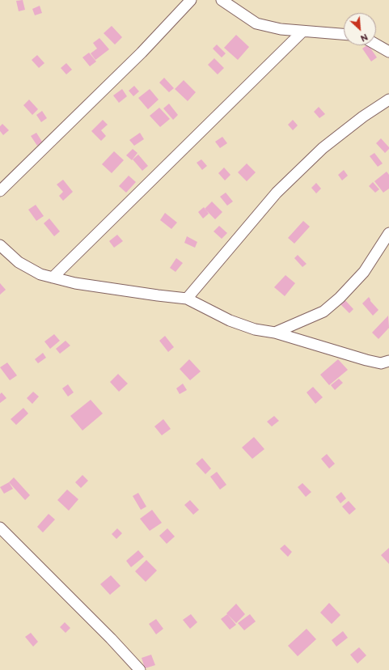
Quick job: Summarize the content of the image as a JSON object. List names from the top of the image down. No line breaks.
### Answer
{"north":"bottom right"}
